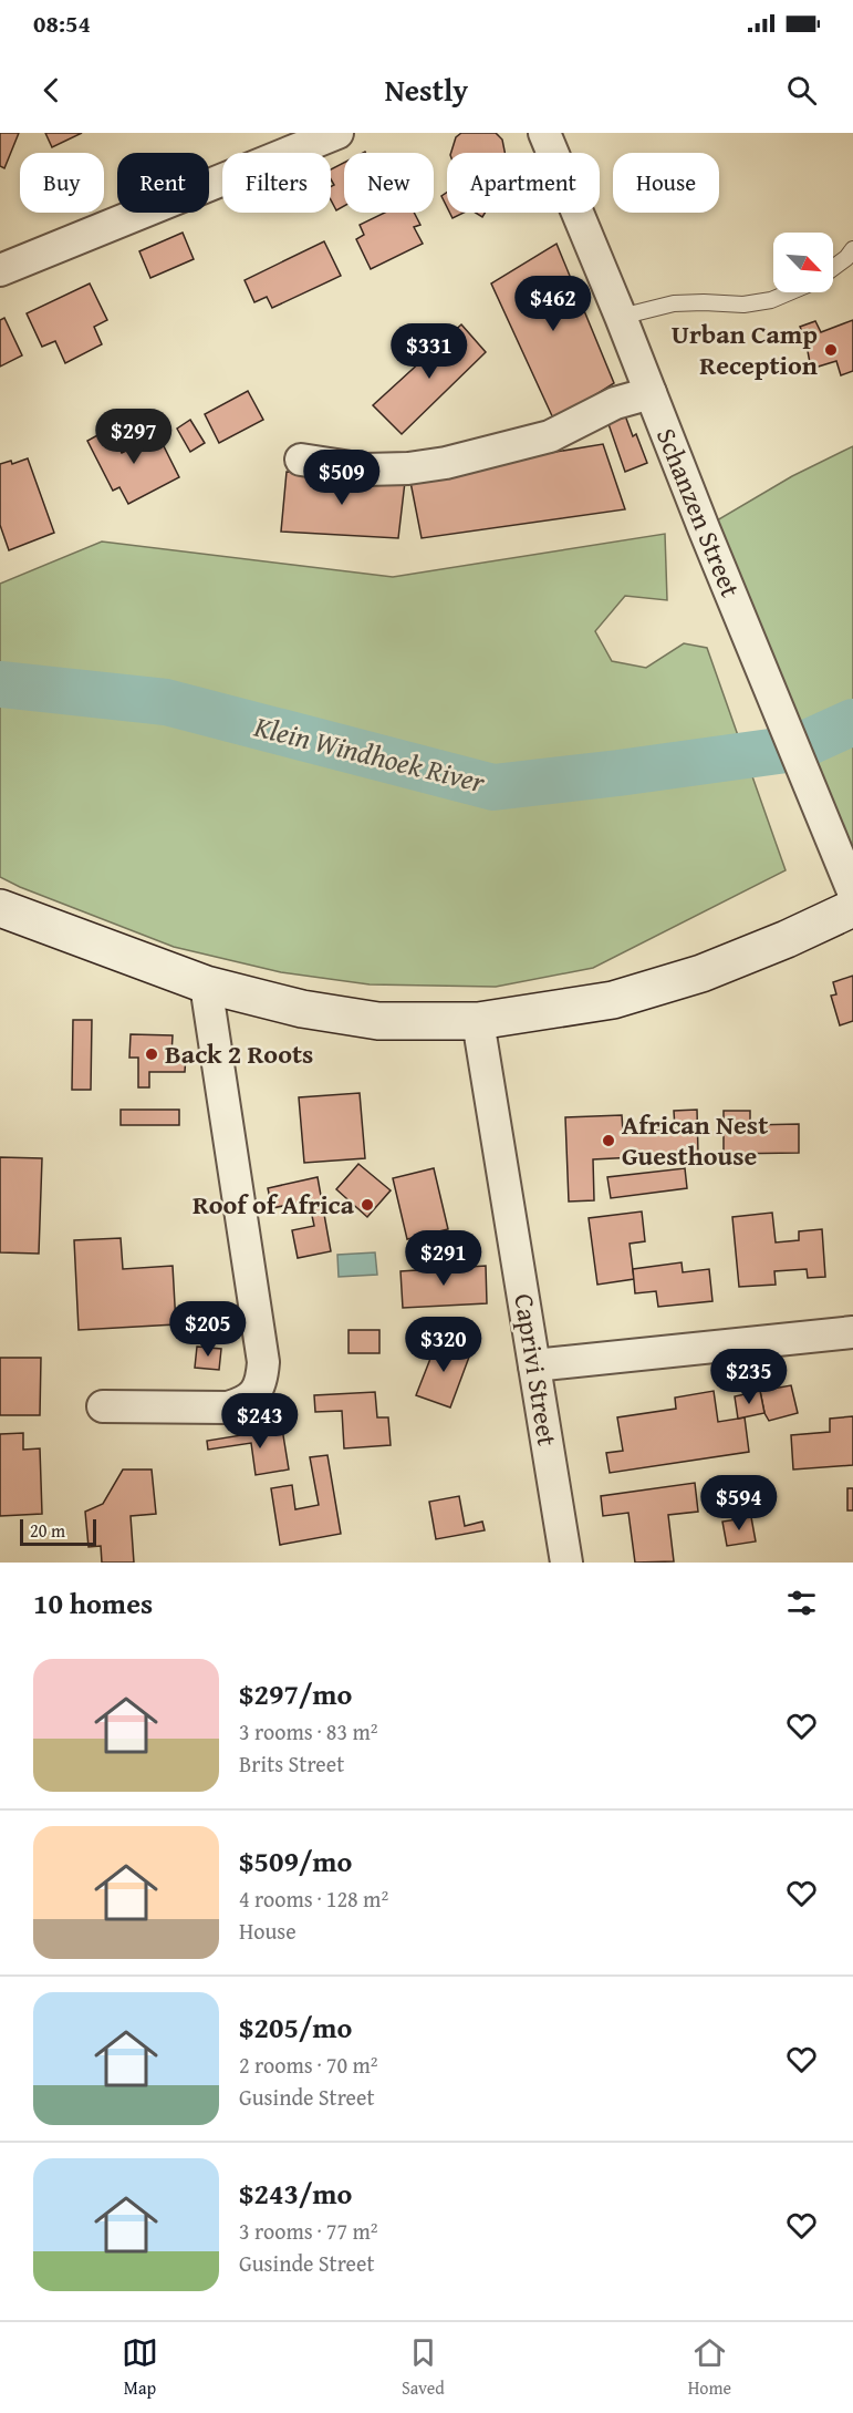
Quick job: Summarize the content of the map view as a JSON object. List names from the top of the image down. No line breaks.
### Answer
{"streets":{"street":["Schanzen Street","Caprivi Street"]},"water":["Klein Windhoek River"],"places":["Urban Camp Reception","Back 2 Roots","African Nest Guesthouse","Roof of Africa"],"scale_bar":"20 m","north":"bottom right","page":{"status":"08:54","header":"Nestly","chip":["Buy","Rent","Filters","New","Apartment","House"],"price":["$462","$331","$297","$509","$291","$205","$320","$235","$243","$594"],"scale":"20 m","heading":"10 homes","list":[{"name":"$297/mo","note":"3 rooms · 83 m² · Brits Street"},{"name":"$509/mo","note":"4 rooms · 128 m² · House"},{"name":"$205/mo","note":"2 rooms · 70 m² · Gusinde Street"},{"name":"$243/mo","note":"3 rooms · 77 m² · Gusinde Street"}],"tabs":["Map","Saved","Home"]}}
